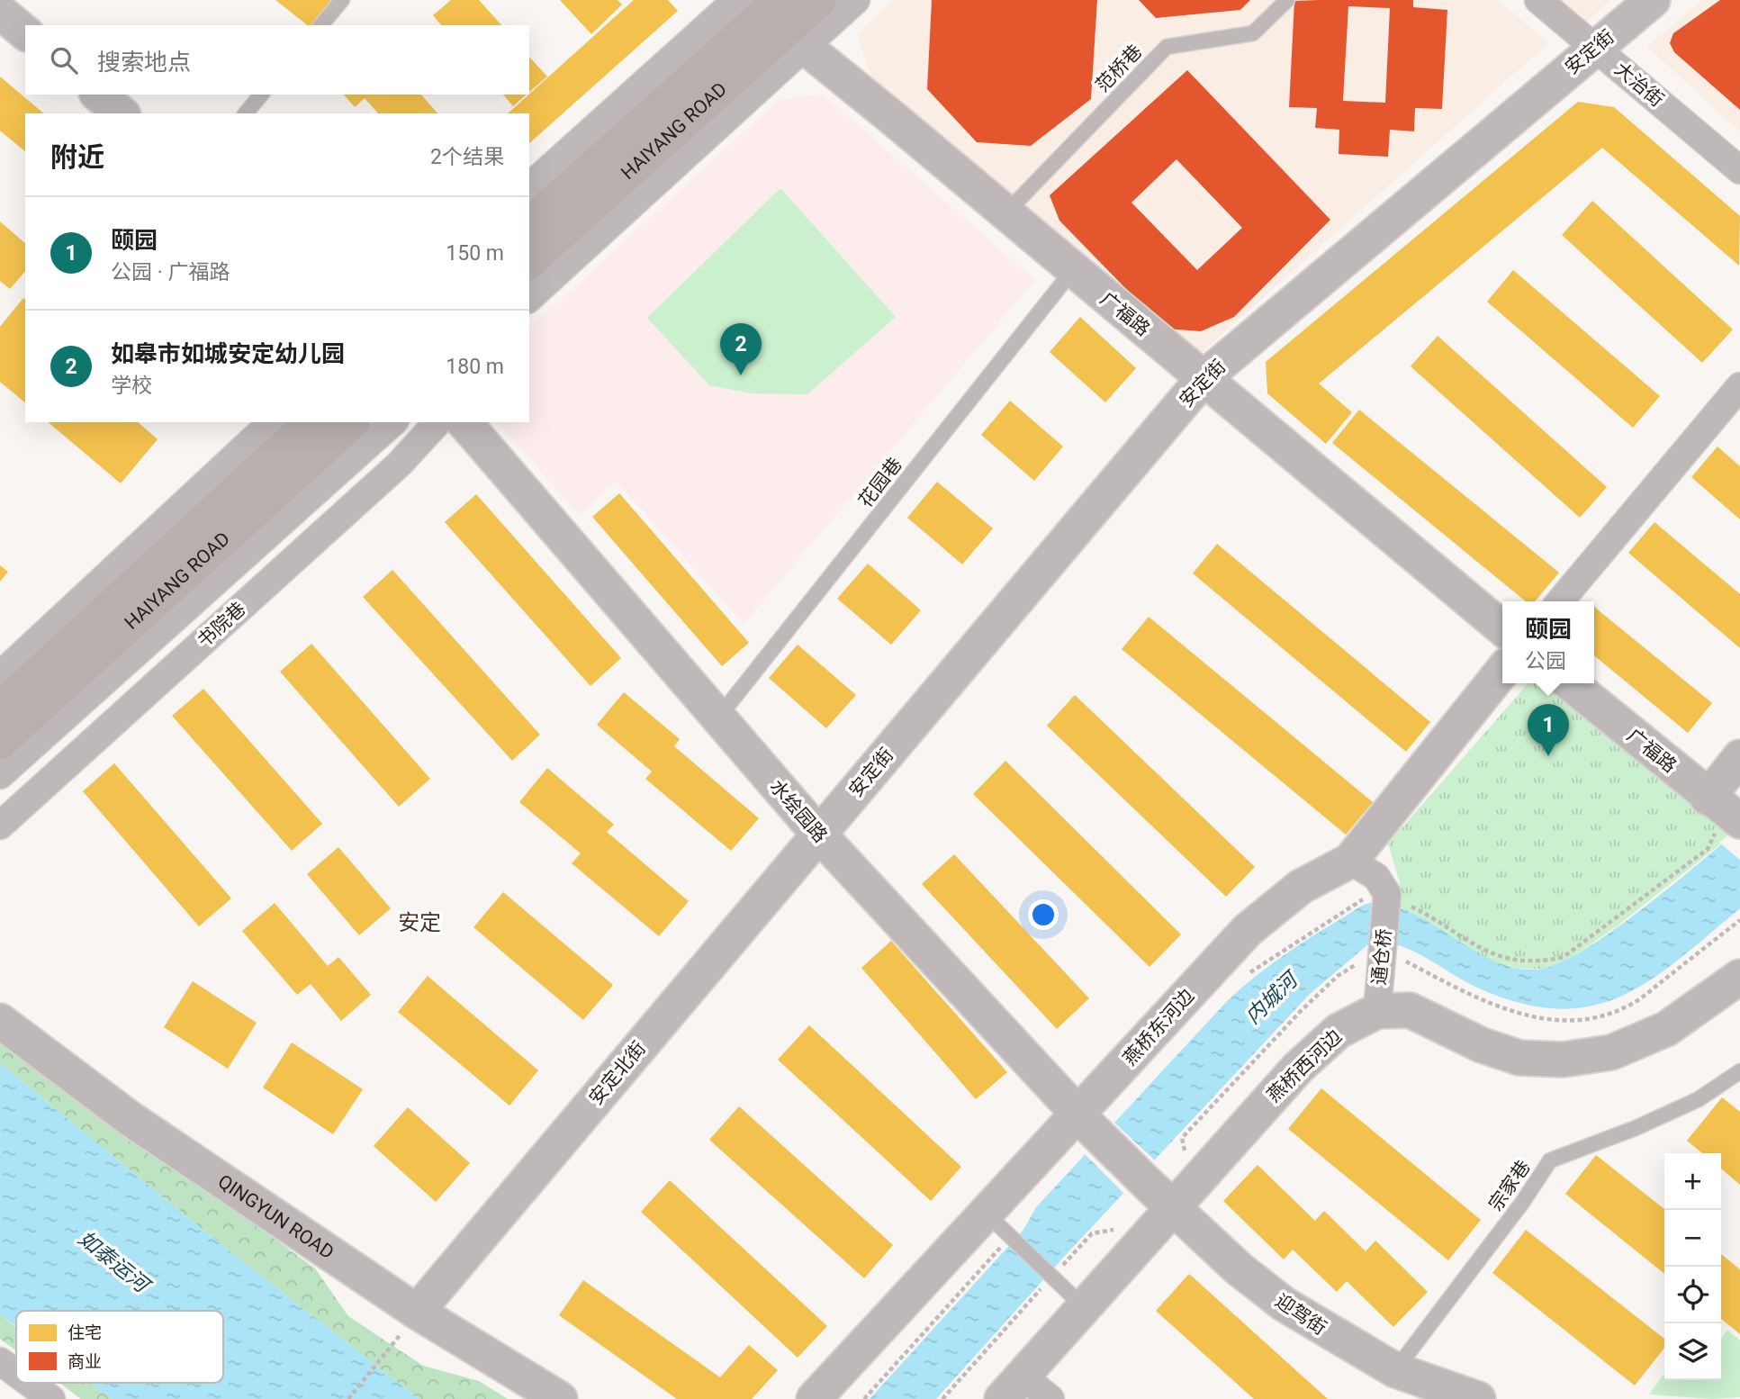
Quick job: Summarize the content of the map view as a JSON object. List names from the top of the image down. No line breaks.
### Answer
{"streets":{"main road":["HAIYANG ROAD"],"street":["安定街","大治街","广福路","书院巷","水绘园路","通仓桥","燕桥东河边","燕桥西河边","安定北街","QINGYUN ROAD","迎驾街"],"lane":["范桥巷","花园巷","宗家巷"]},"crossings":[["安定街","大治街"],["安定街","广福路"],["安定街","水绘园路"],["安定街","安定北街"],["范桥巷","广福路"],["HAIYANG ROAD","广福路"],["广福路","花园巷"],["花园巷","水绘园路"],["水绘园路","燕桥东河边"],["水绘园路","燕桥西河边"],["水绘园路","安定北街"],["水绘园路","迎驾街"],["通仓桥","燕桥西河边"],["燕桥西河边","迎驾街"],["安定北街","QINGYUN ROAD"],["宗家巷","迎驾街"]],"districts":["安定"],"water":["内城河","如泰运河"],"legend":["住宅","商业"],"page":{"search":"搜索地点","heading":["附近","2个结果"],"list":[{"mark":"1","name":"颐园","note":"公园 · 广福路","value":"150 m"},{"mark":"2","name":"如皋市如城安定幼儿园","note":"学校","value":"180 m"}],"pins":["2","1"],"popup":["颐园","公园"],"map_buttons":["+","−"]}}
